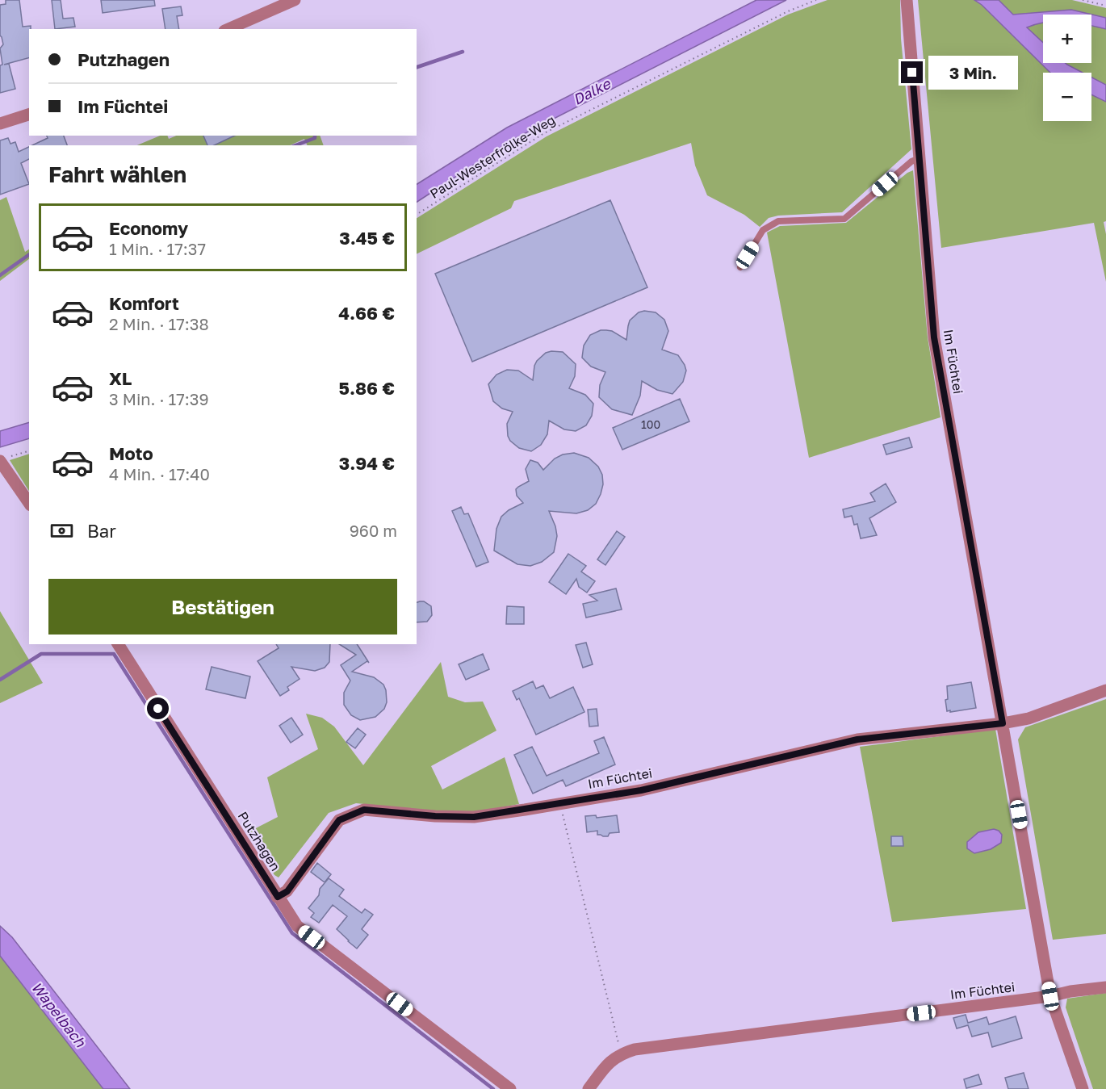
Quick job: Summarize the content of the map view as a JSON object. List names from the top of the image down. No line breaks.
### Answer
{"streets":{"street":["Im Füchtei","Putzhagen"],"path":["Paul-Westerfrölke-Weg"]},"crossings":[["Im Füchtei","Putzhagen"]],"water":["Dalke","Wapelbach"],"house_numbers":["100"],"page":{"map_buttons":["+","−"],"banner":["Putzhagen","Im Füchtei"],"bubble":"3 Min.","heading":"Fahrt wählen","list":[{"name":"Economy","note":"1 Min. · 17:37","value":"3.45 €"},{"name":"Komfort","note":"2 Min. · 17:38","value":"4.66 €"},{"name":"XL","note":"3 Min. · 17:39","value":"5.86 €"},{"name":"Moto","note":"4 Min. · 17:40","value":"3.94 €"}],"pay":["Bar","960 m"],"buttons":"Bestätigen"}}
